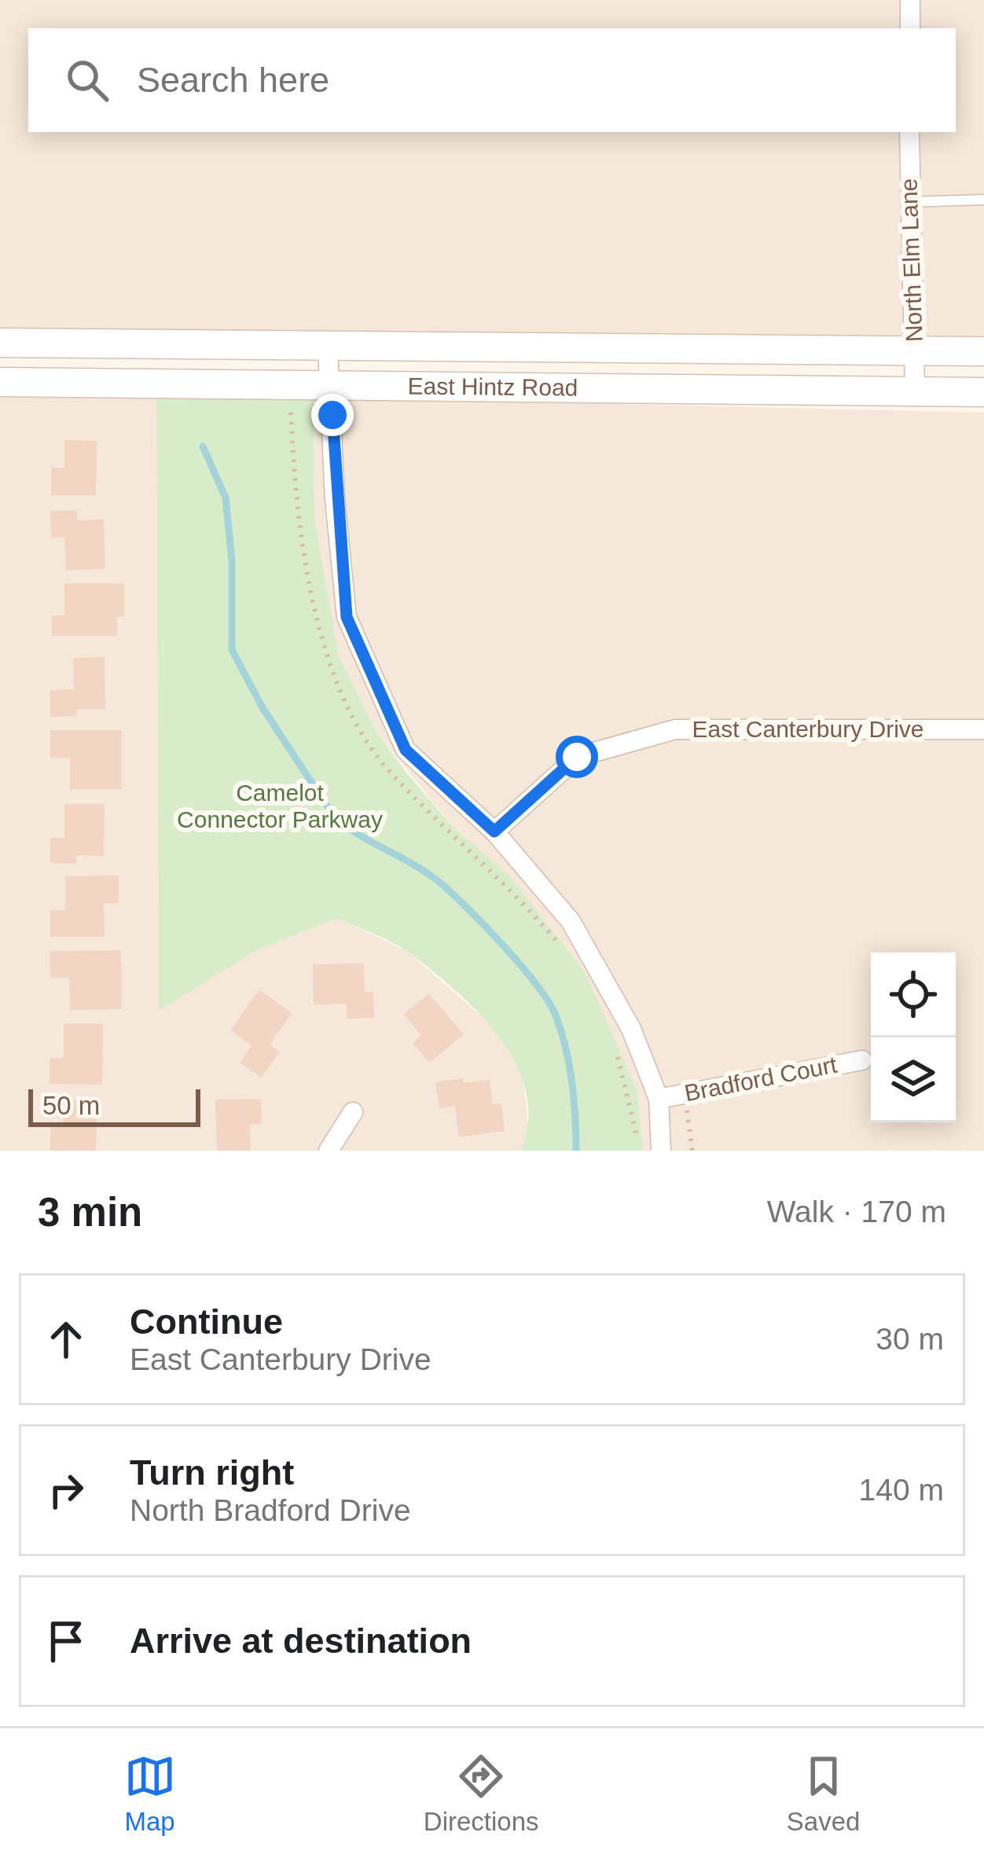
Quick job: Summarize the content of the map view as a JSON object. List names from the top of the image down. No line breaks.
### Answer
{"streets":{"main road":["East Hintz Road"],"street":["North Elm Lane","East Canterbury Drive","Bradford Court"]},"crossings":[["North Elm Lane","East Hintz Road"]],"parks":["Camelot Connector Parkway"],"scale_bar":"50 m","page":{"search":"Search here","scale":"50 m","heading":["3 min","Walk · 170 m"],"list":[["Continue","East Canterbury Drive","30 m"],["Turn right","North Bradford Drive","140 m"],"Arrive at destination"],"nav":["Map","Directions","Saved"]}}
